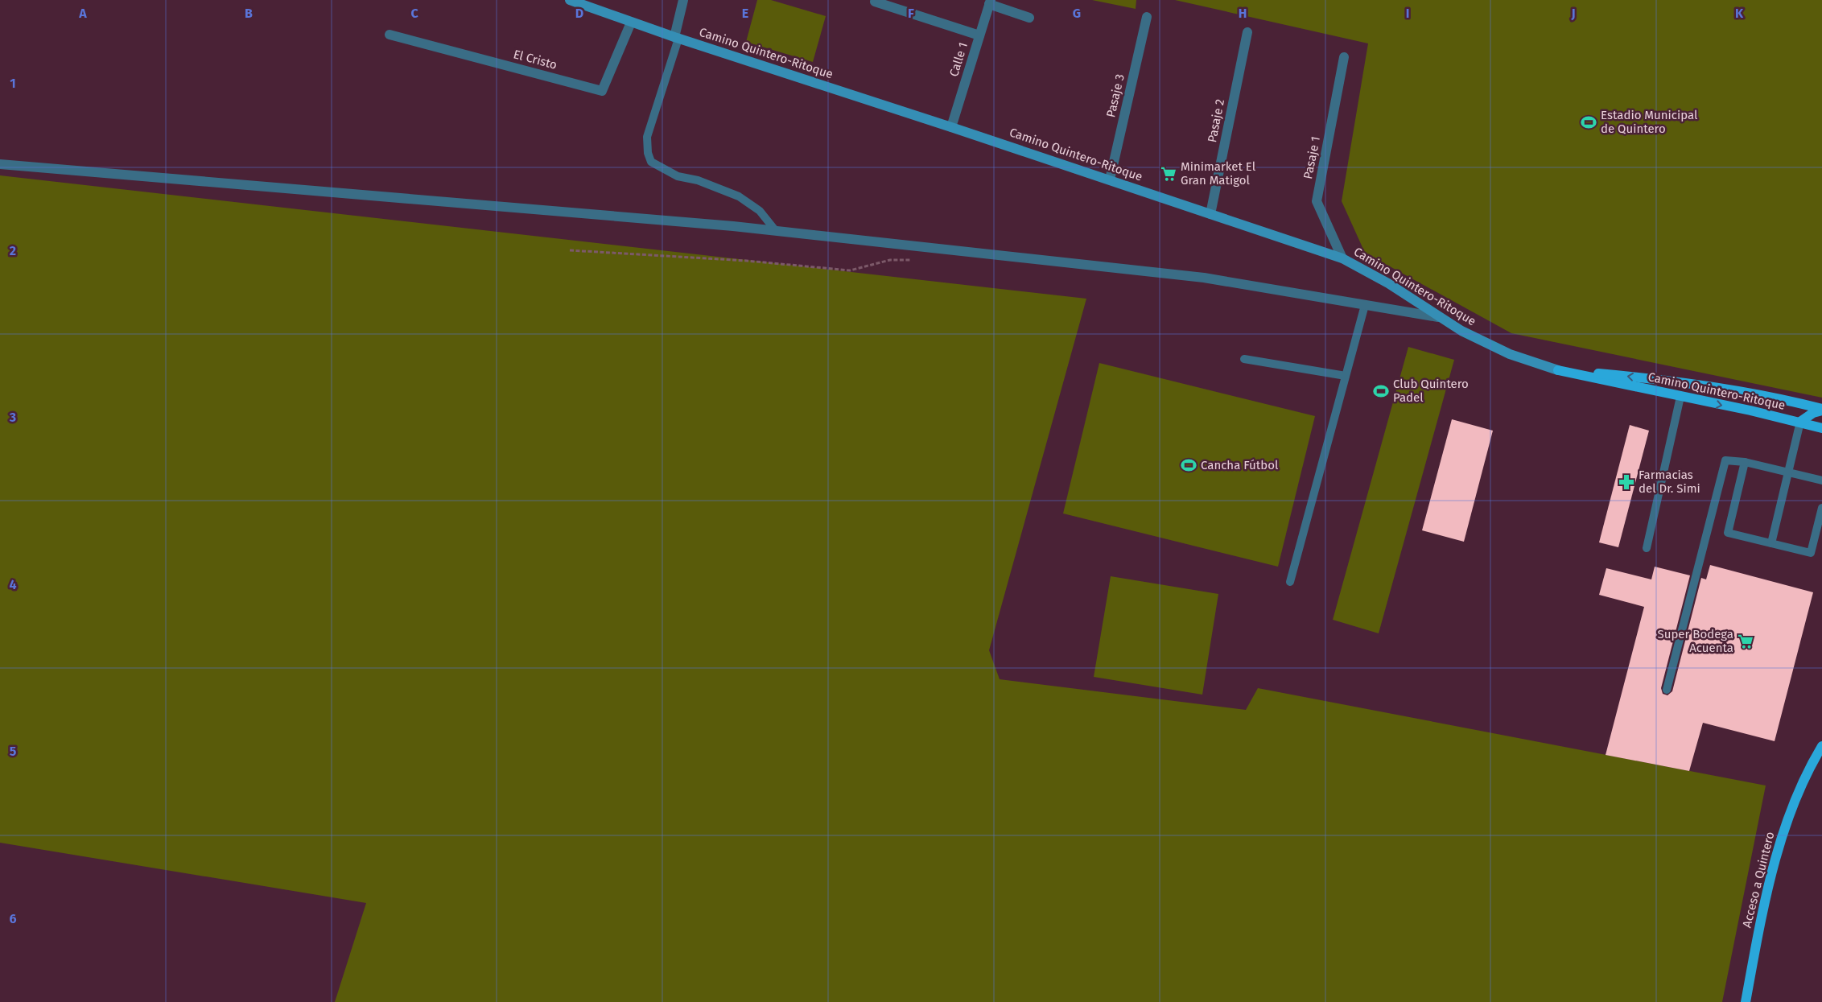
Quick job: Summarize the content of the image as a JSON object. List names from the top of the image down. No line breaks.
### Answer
{"streets":{"main road":["Camino Quintero-Ritoque","Acceso a Quintero"],"street":["El Cristo","Calle 1","Pasaje 3","Pasaje 2","Pasaje 1"]},"crossings":[["Camino Quintero-Ritoque","El Cristo"],["Camino Quintero-Ritoque","Calle 1"],["Camino Quintero-Ritoque","Pasaje 3"],["Camino Quintero-Ritoque","Pasaje 2"],["Camino Quintero-Ritoque","Pasaje 1"]],"places":{"sports":["Estadio Municipal de Quintero","Club Quintero Padel","Cancha Fútbol"],"supermarket":["Minimarket El Gran Matigol","Super Bodega Acuenta"],"pharmacy":["Farmacias del Dr. Simi"]},"grid":{"columns":["A","B","C","D","E","F","G","H","I","J","K"],"rows":["1","2","3","4","5","6"]}}
